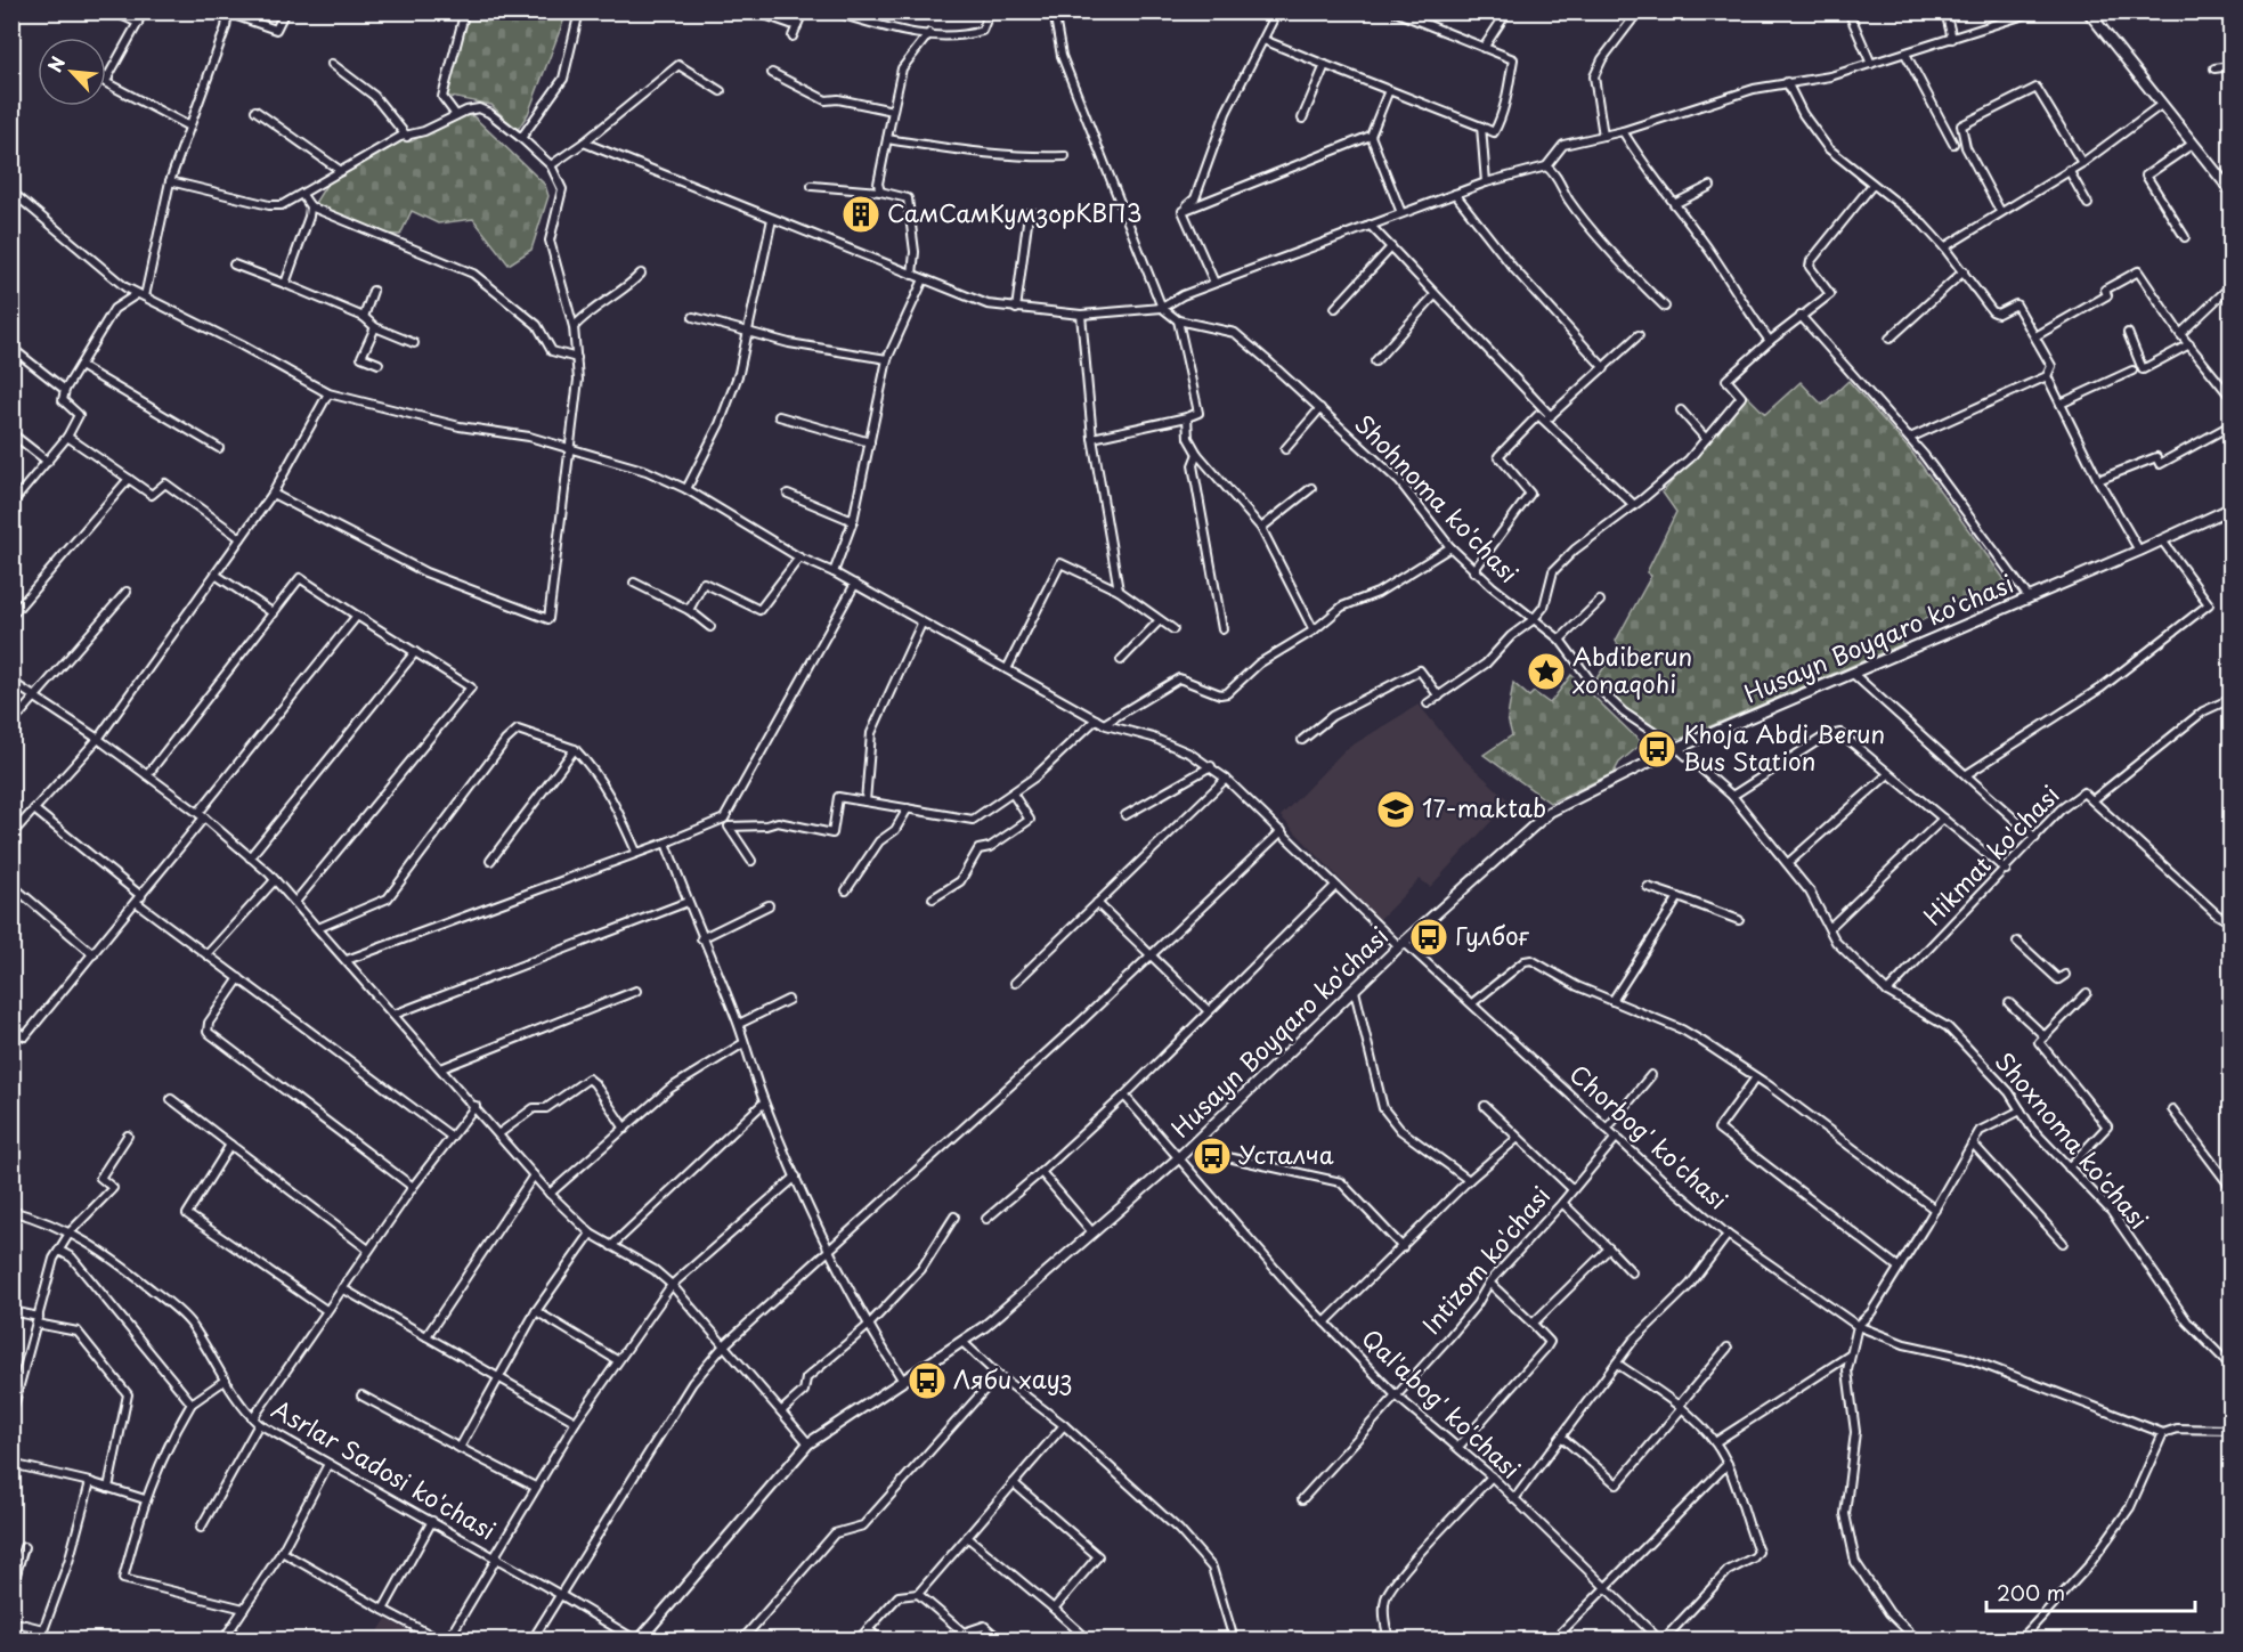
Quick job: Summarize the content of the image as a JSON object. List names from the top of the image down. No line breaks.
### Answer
{"streets":{"main road":["Husayn Boyqaro ko'chasi"],"street":["Shohnoma ko'chasi","Hikmat ko'chasi","Сhorbog' ko'chasi","Shoxnoma ko'chasi","Intizom ko'chasi","Qal'abog' ko'chasi","Asrlar Sadosi ko'chasi"]},"crossings":[["Shohnoma ko'chasi","Husayn Boyqaro ko'chasi"],["Shohnoma ko'chasi","Shoxnoma ko'chasi"],["Husayn Boyqaro ko'chasi","Сhorbog' ko'chasi"],["Husayn Boyqaro ko'chasi","Qal'abog' ko'chasi"],["Husayn Boyqaro ko'chasi","Asrlar Sadosi ko'chasi"],["Hikmat ko'chasi","Shoxnoma ko'chasi"],["Сhorbog' ko'chasi","Intizom ko'chasi"],["Intizom ko'chasi","Qal'abog' ko'chasi"]],"places":{"building":["СамСамКумзорКВП3"],"place":["Abdiberun xonaqohi"],"bus stop":["Khoja Abdi Berun Bus Station","Гулбоғ","Усталча","Ляби хауз"],"school or university":["17-maktab"]},"scale_bar":"200 m","north":"top left"}
